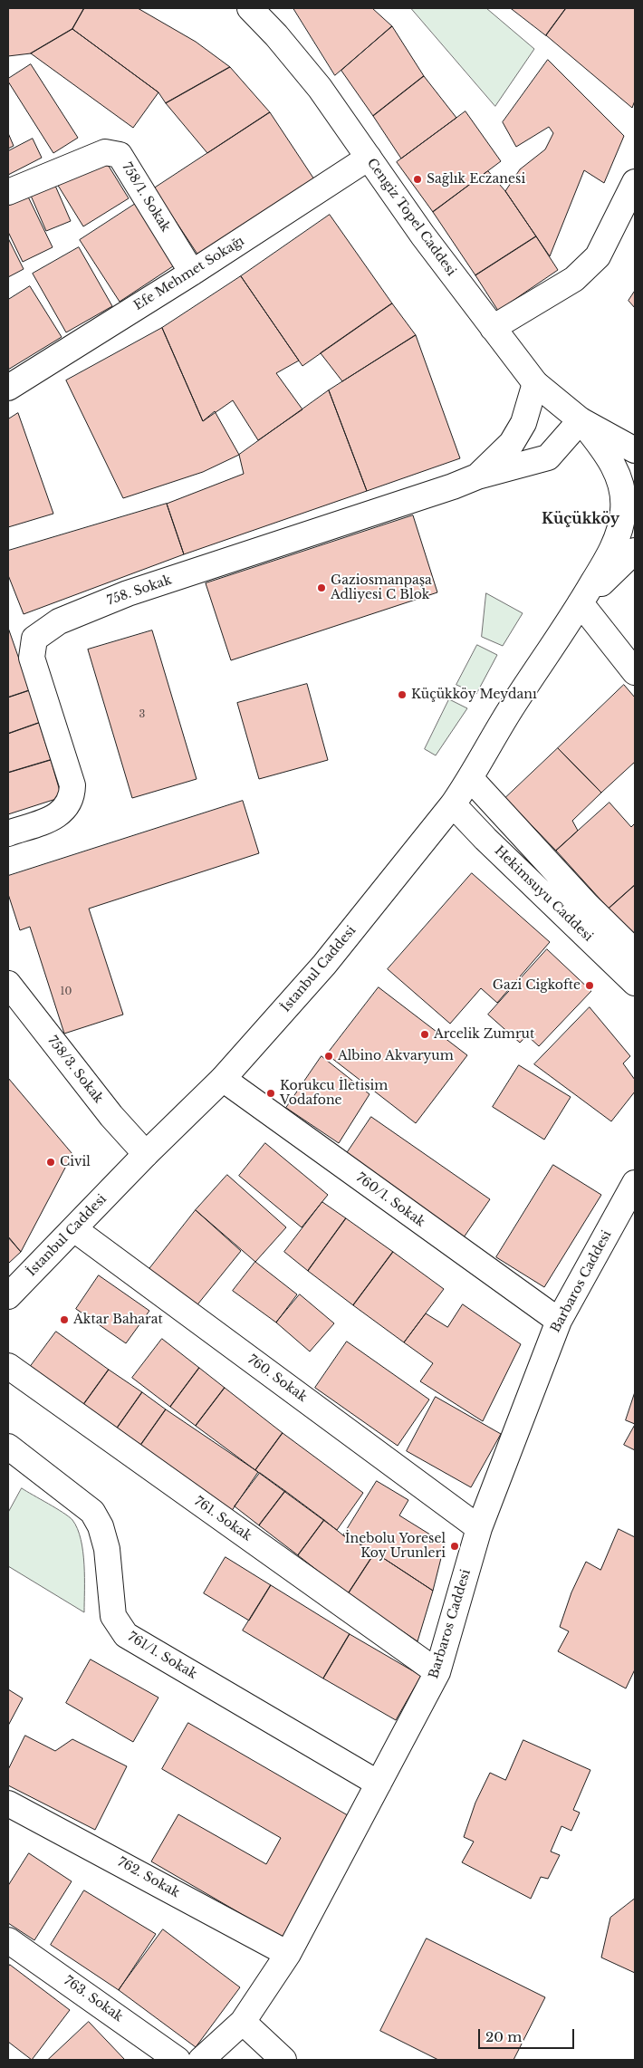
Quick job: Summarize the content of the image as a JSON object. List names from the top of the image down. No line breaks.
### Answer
{"streets":{"street":["758/1. Sokak","Cengiz Topel Caddesi","Efe Mehmet Sokağı","758. Sokak","Hekimsuyu Caddesi","İstanbul Caddesi","758/3. Sokak","760/1. Sokak","Barbaros Caddesi","760. Sokak","761. Sokak","761/1. Sokak","762. Sokak","763. Sokak"]},"crossings":[["758/1. Sokak","Efe Mehmet Sokağı"],["Cengiz Topel Caddesi","Efe Mehmet Sokağı"],["Hekimsuyu Caddesi","İstanbul Caddesi"],["İstanbul Caddesi","758/3. Sokak"],["İstanbul Caddesi","760/1. Sokak"],["İstanbul Caddesi","760. Sokak"],["760/1. Sokak","Barbaros Caddesi"],["Barbaros Caddesi","760. Sokak"],["Barbaros Caddesi","761. Sokak"],["Barbaros Caddesi","761/1. Sokak"],["Barbaros Caddesi","762. Sokak"]],"districts":["Küçükköy"],"places":["Sağlık Eczanesi","Gaziosmanpaşa Adliyesi C Blok","Küçükköy Meydanı","Gazi Cigkofte","Arcelik Zumrut","Albino Akvaryum","Korukcu İletisim Vodafone","Civil","Aktar Baharat","İnebolu Yoresel Koy Urunleri"],"house_numbers":["3","10"],"scale_bar":"20 m"}
